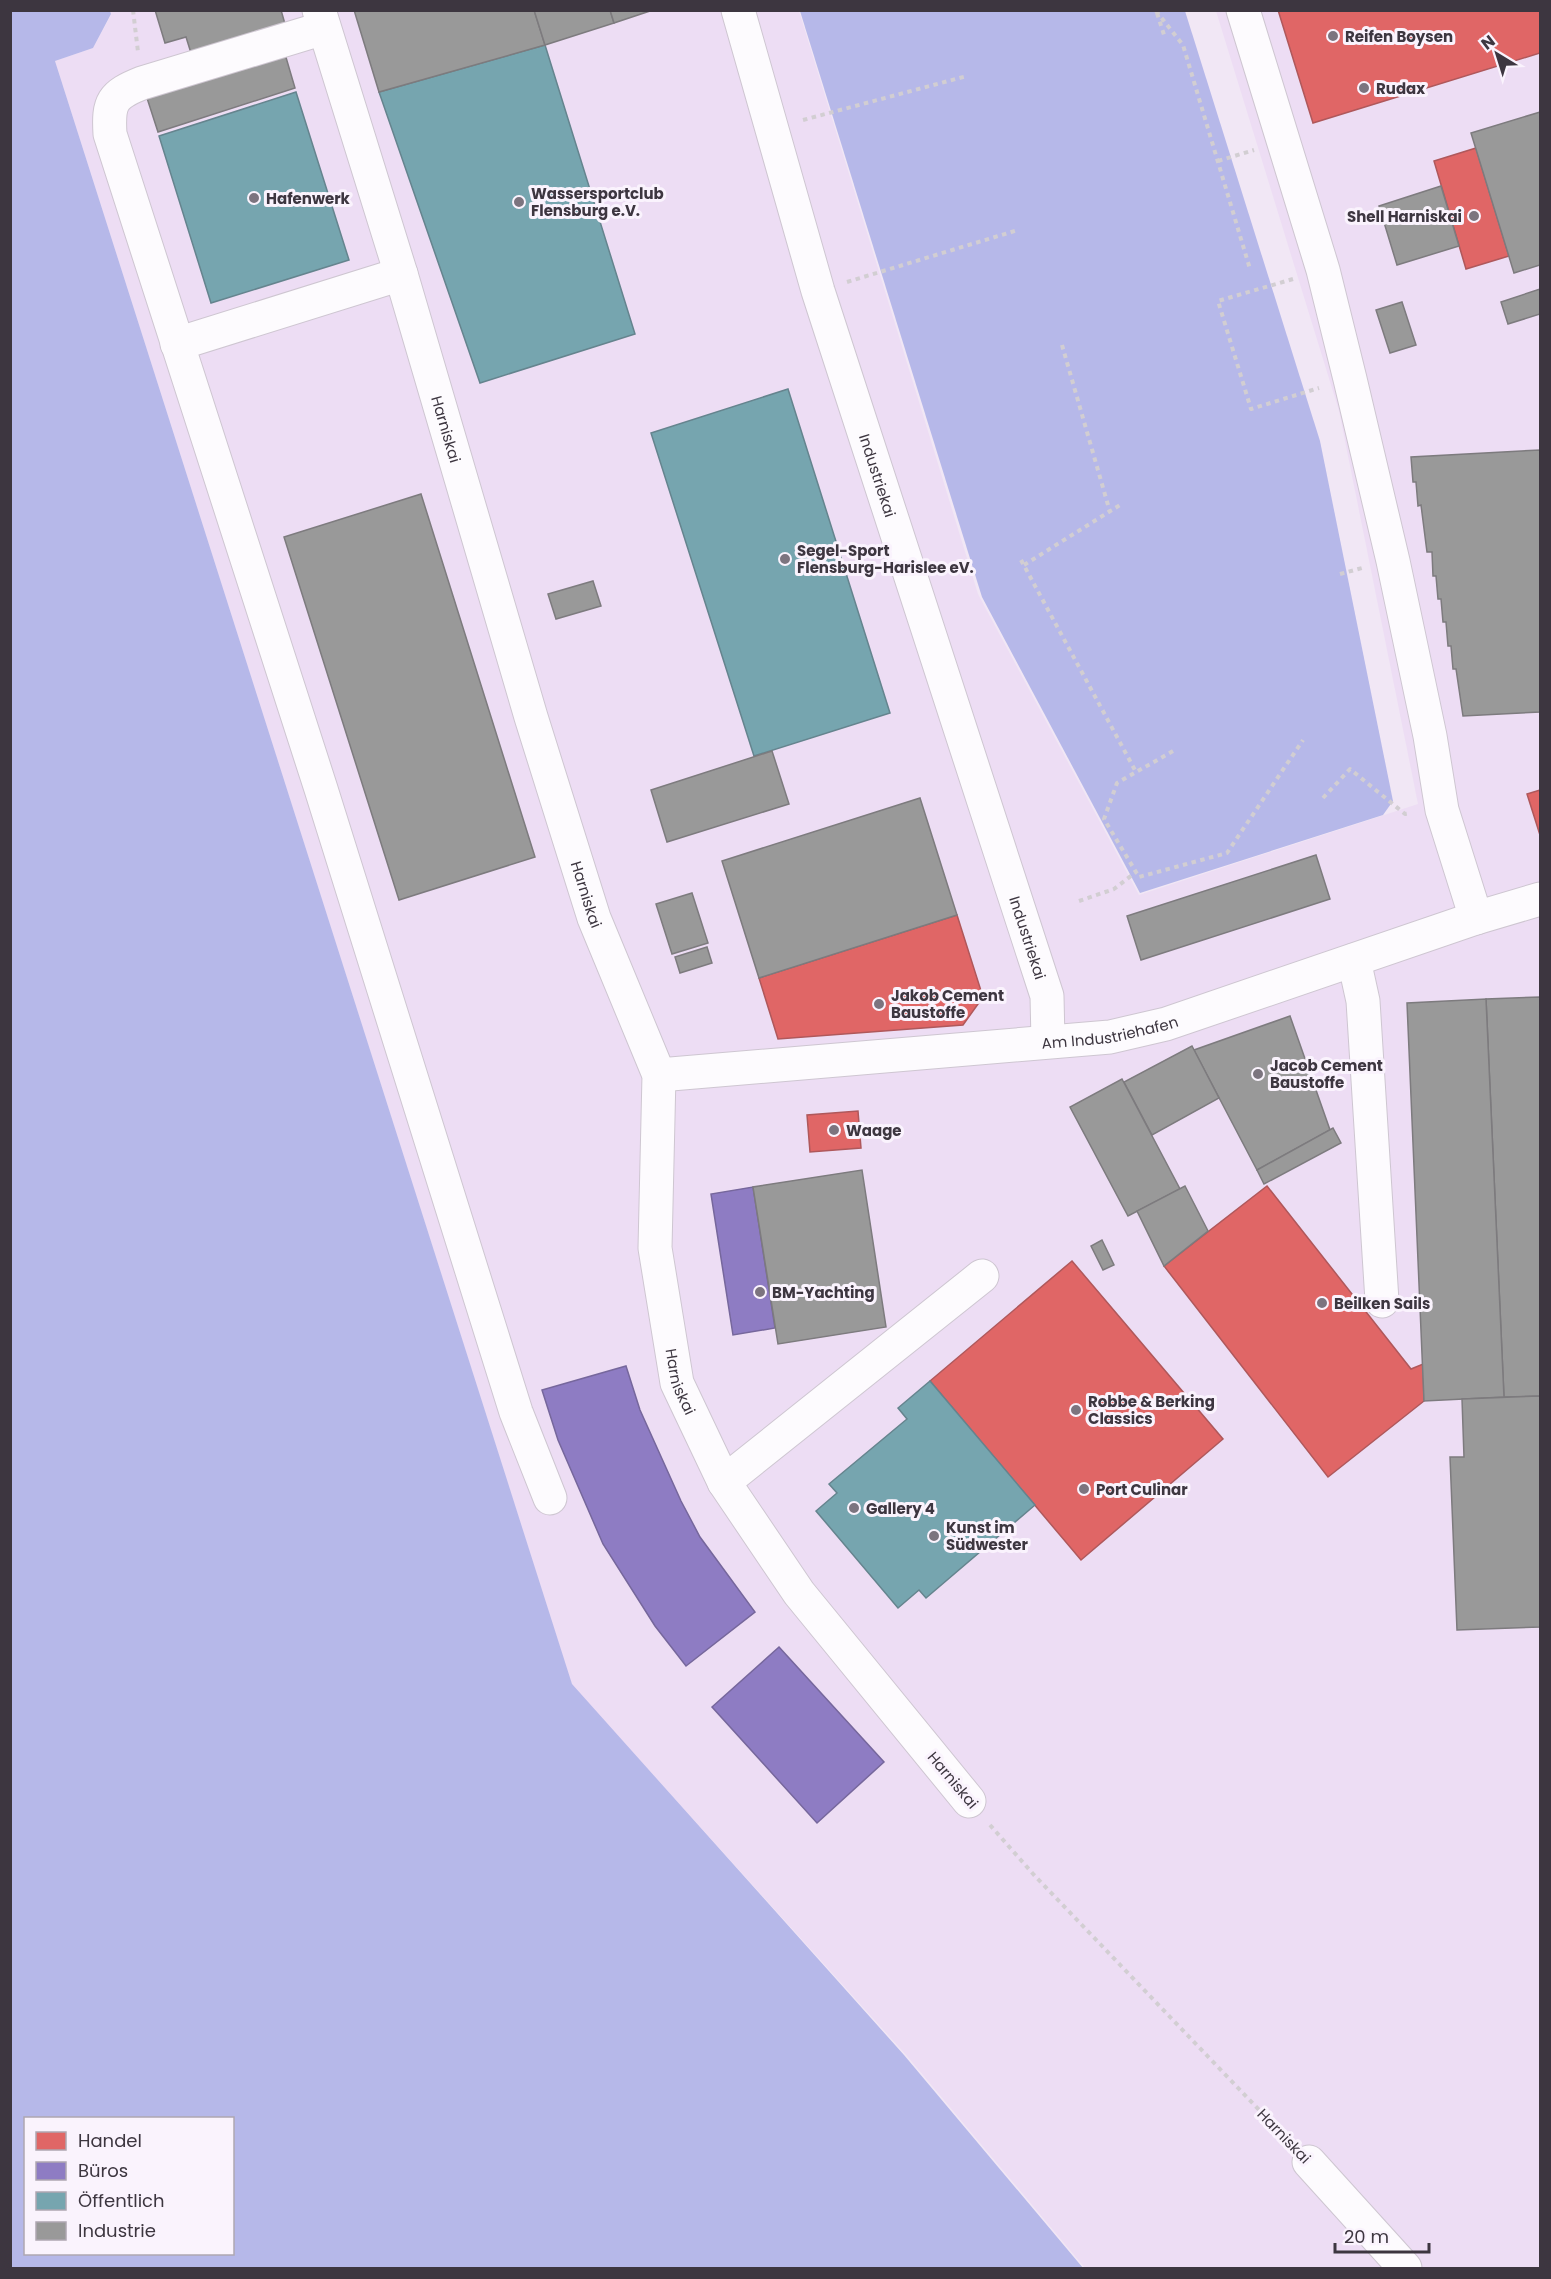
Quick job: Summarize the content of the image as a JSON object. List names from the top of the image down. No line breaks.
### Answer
{"streets":{"lane":["Harniskai","Industriekai","Am Industriehafen"]},"crossings":[["Harniskai","Am Industriehafen"],["Industriekai","Am Industriehafen"]],"places":["Reifen Boysen","Rudax","Hafenwerk","Wassersportclub Flensburg e.V.","Shell Harniskai","Segel-Sport Flensburg-Harislee eV.","Jakob Cement Baustoffe","Jacob Cement Baustoffe","Waage","BM-Yachting","Beilken Sails","Robbe & Berking Classics","Port Culinar","Gallery 4","Kunst im Südwester"],"legend":["Handel","Büros","Öffentlich","Industrie"],"scale_bar":"20 m","north":"top left"}
